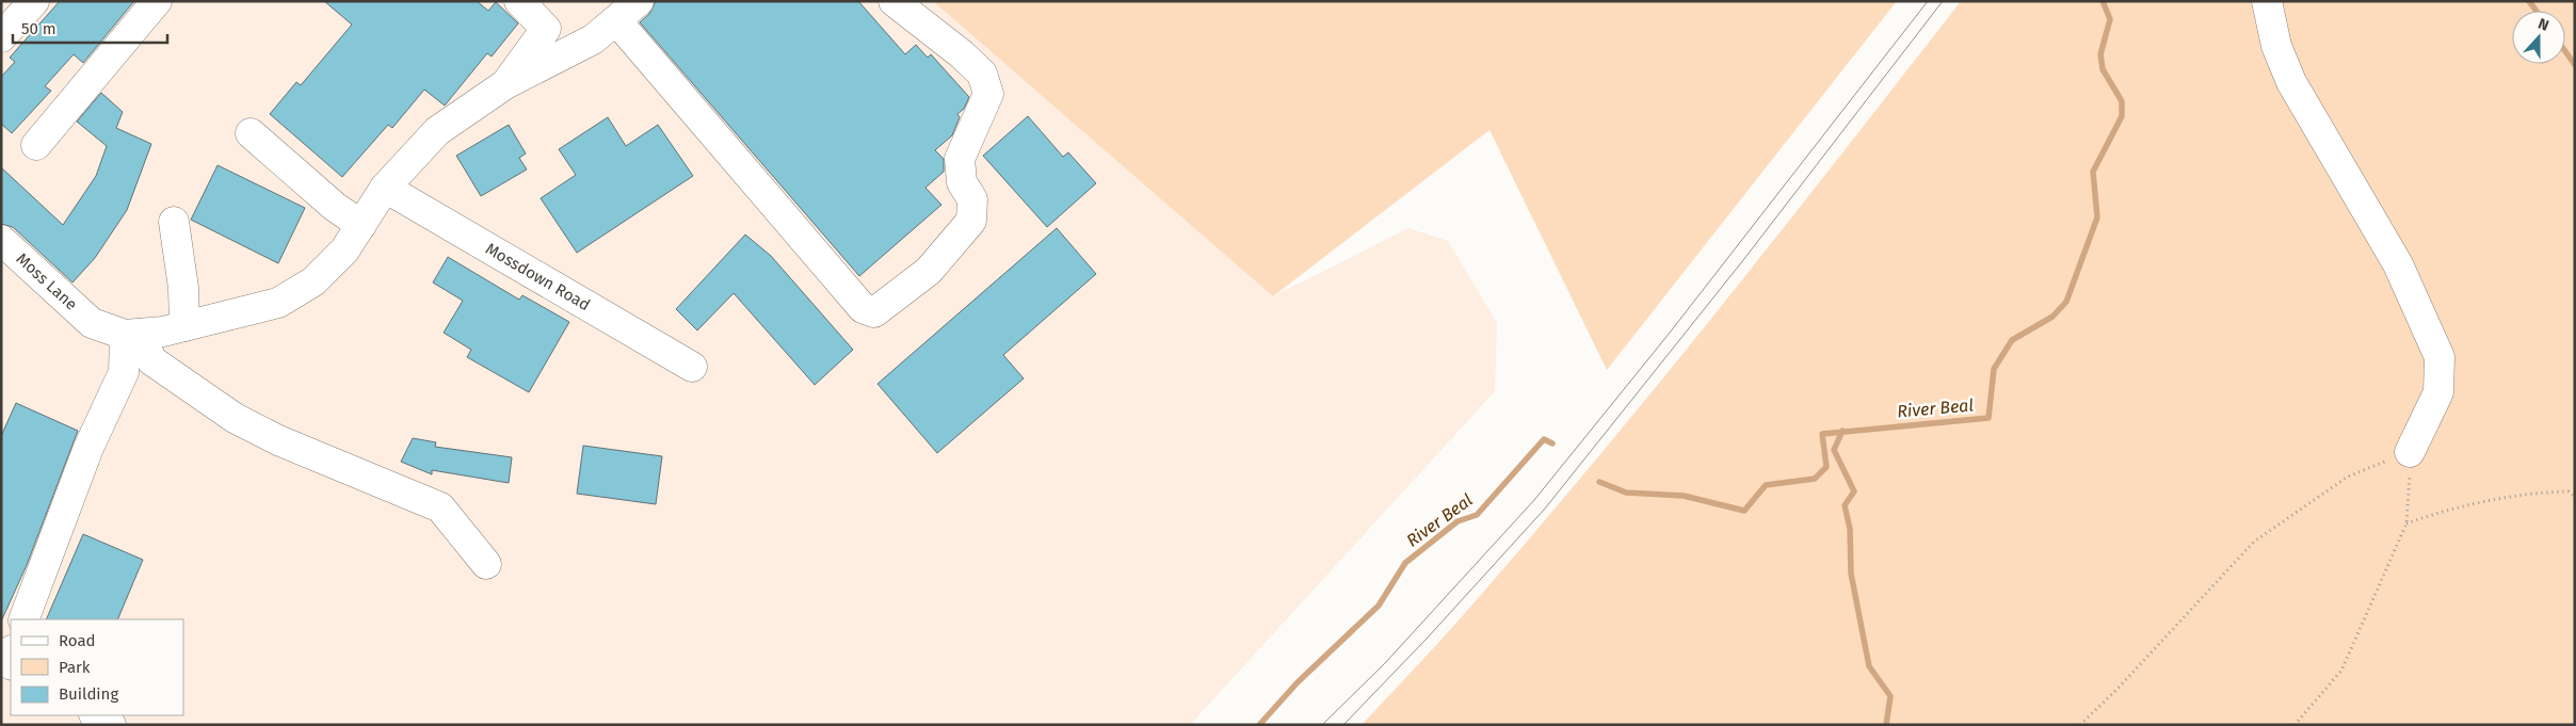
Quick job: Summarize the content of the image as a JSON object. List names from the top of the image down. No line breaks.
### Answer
{"streets":{"street":["Mossdown Road","Moss Lane"]},"water":["River Beal"],"legend":["Road","Park","Building"],"scale_bar":"50 m","north":"top"}
